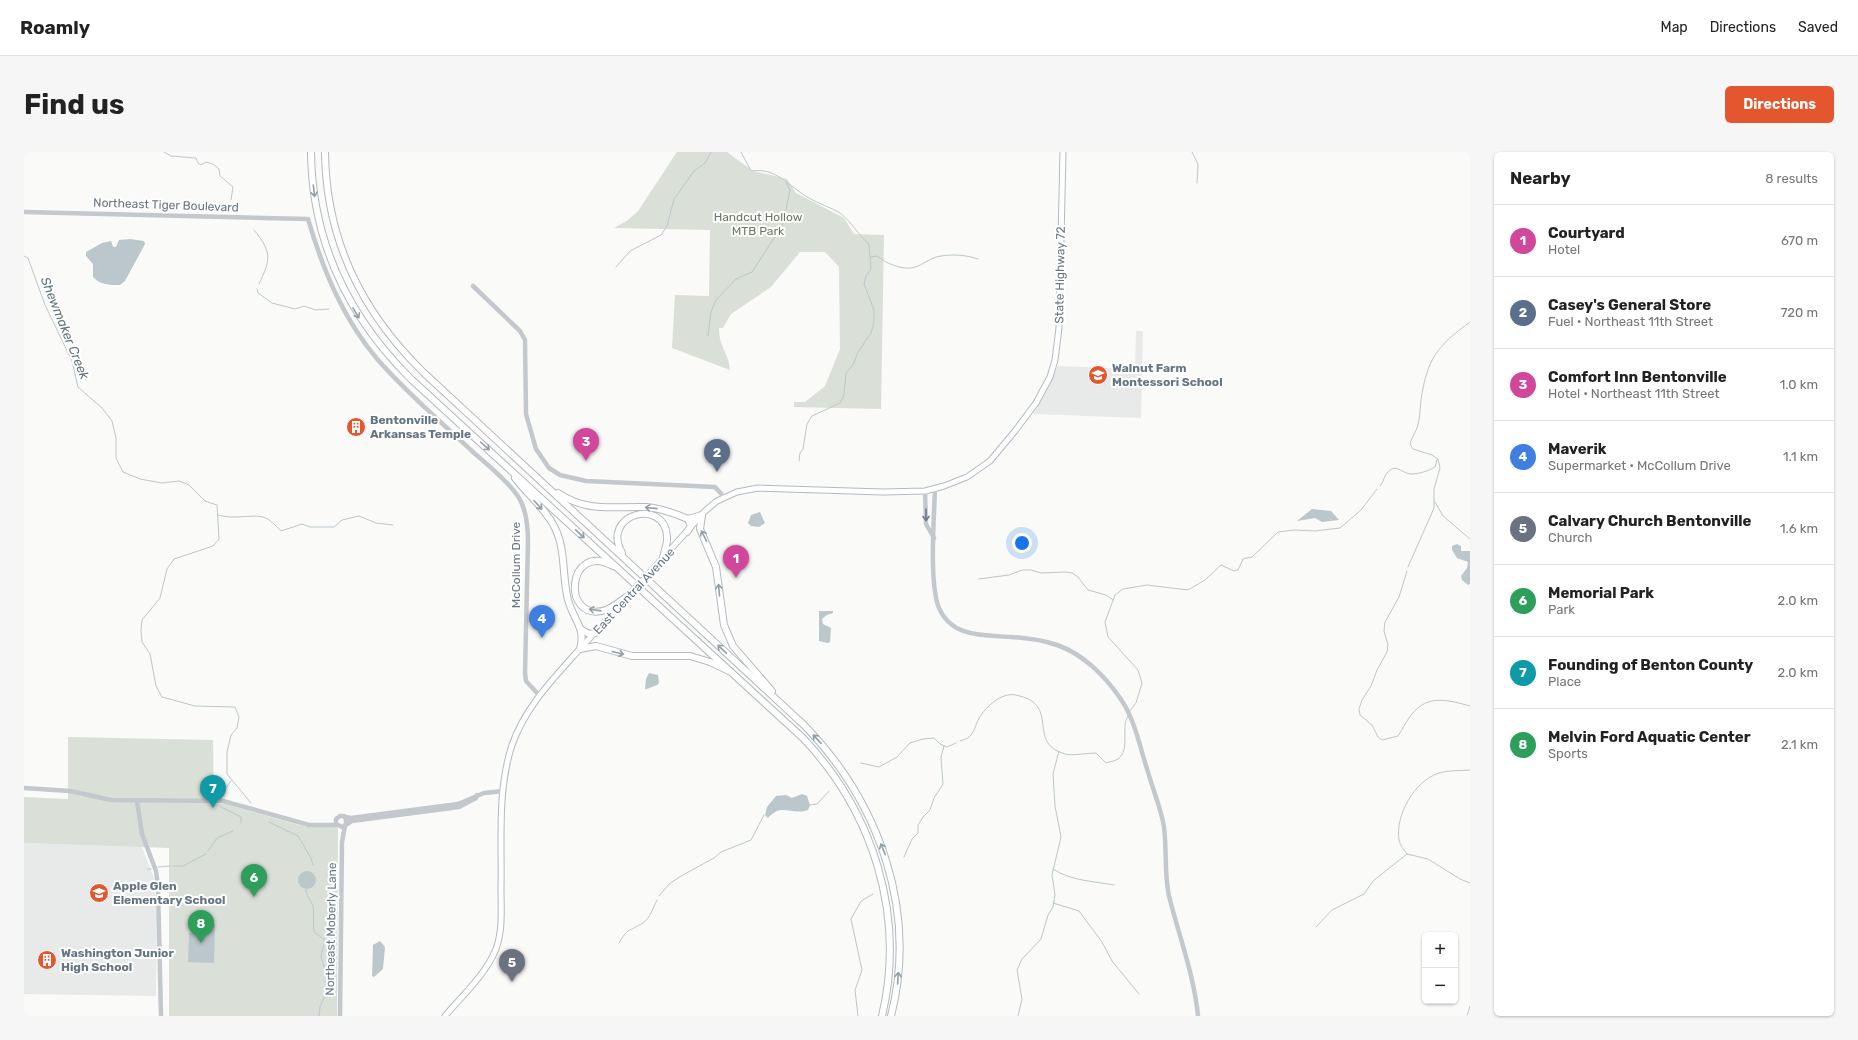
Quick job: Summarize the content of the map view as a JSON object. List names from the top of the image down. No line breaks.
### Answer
{"streets":{"main road":["State Highway 72","East Central Avenue"],"street":["Northeast Tiger Boulevard","McCollum Drive","Northeast Moberly Lane"]},"crossings":[["Northeast Tiger Boulevard","McCollum Drive"],["State Highway 72","East Central Avenue"],["McCollum Drive","East Central Avenue"]],"water":["Shewmaker Creek"],"parks":["Handcut Hollow MTB Park"],"places":{"school or university":["Walnut Farm Montessori School","Apple Glen Elementary School"],"building":["Bentonville Arkansas Temple","Washington Junior High School"]},"page":{"header":"Roamly","nav":["Map","Directions","Saved"],"buttons":"Directions","title":"Find us","heading":["Nearby","8 results"],"list":[{"mark":"1","name":"Courtyard","note":"Hotel","value":"670 m"},{"mark":"2","name":"Casey's General Store","note":"Fuel · Northeast 11th Street","value":"720 m"},{"mark":"3","name":"Comfort Inn Bentonville","note":"Hotel · Northeast 11th Street","value":"1.0 km"},{"mark":"4","name":"Maverik","note":"Supermarket · McCollum Drive","value":"1.1 km"},{"mark":"5","name":"Calvary Church Bentonville","note":"Church","value":"1.6 km"},{"mark":"6","name":"Memorial Park","note":"Park","value":"2.0 km"},{"mark":"7","name":"Founding of Benton County","note":"Place","value":"2.0 km"},{"mark":"8","name":"Melvin Ford Aquatic Center","note":"Sports","value":"2.1 km"}],"pins":["3","2","1","4","7","6","8","5"],"map_buttons":["+","−"]}}
